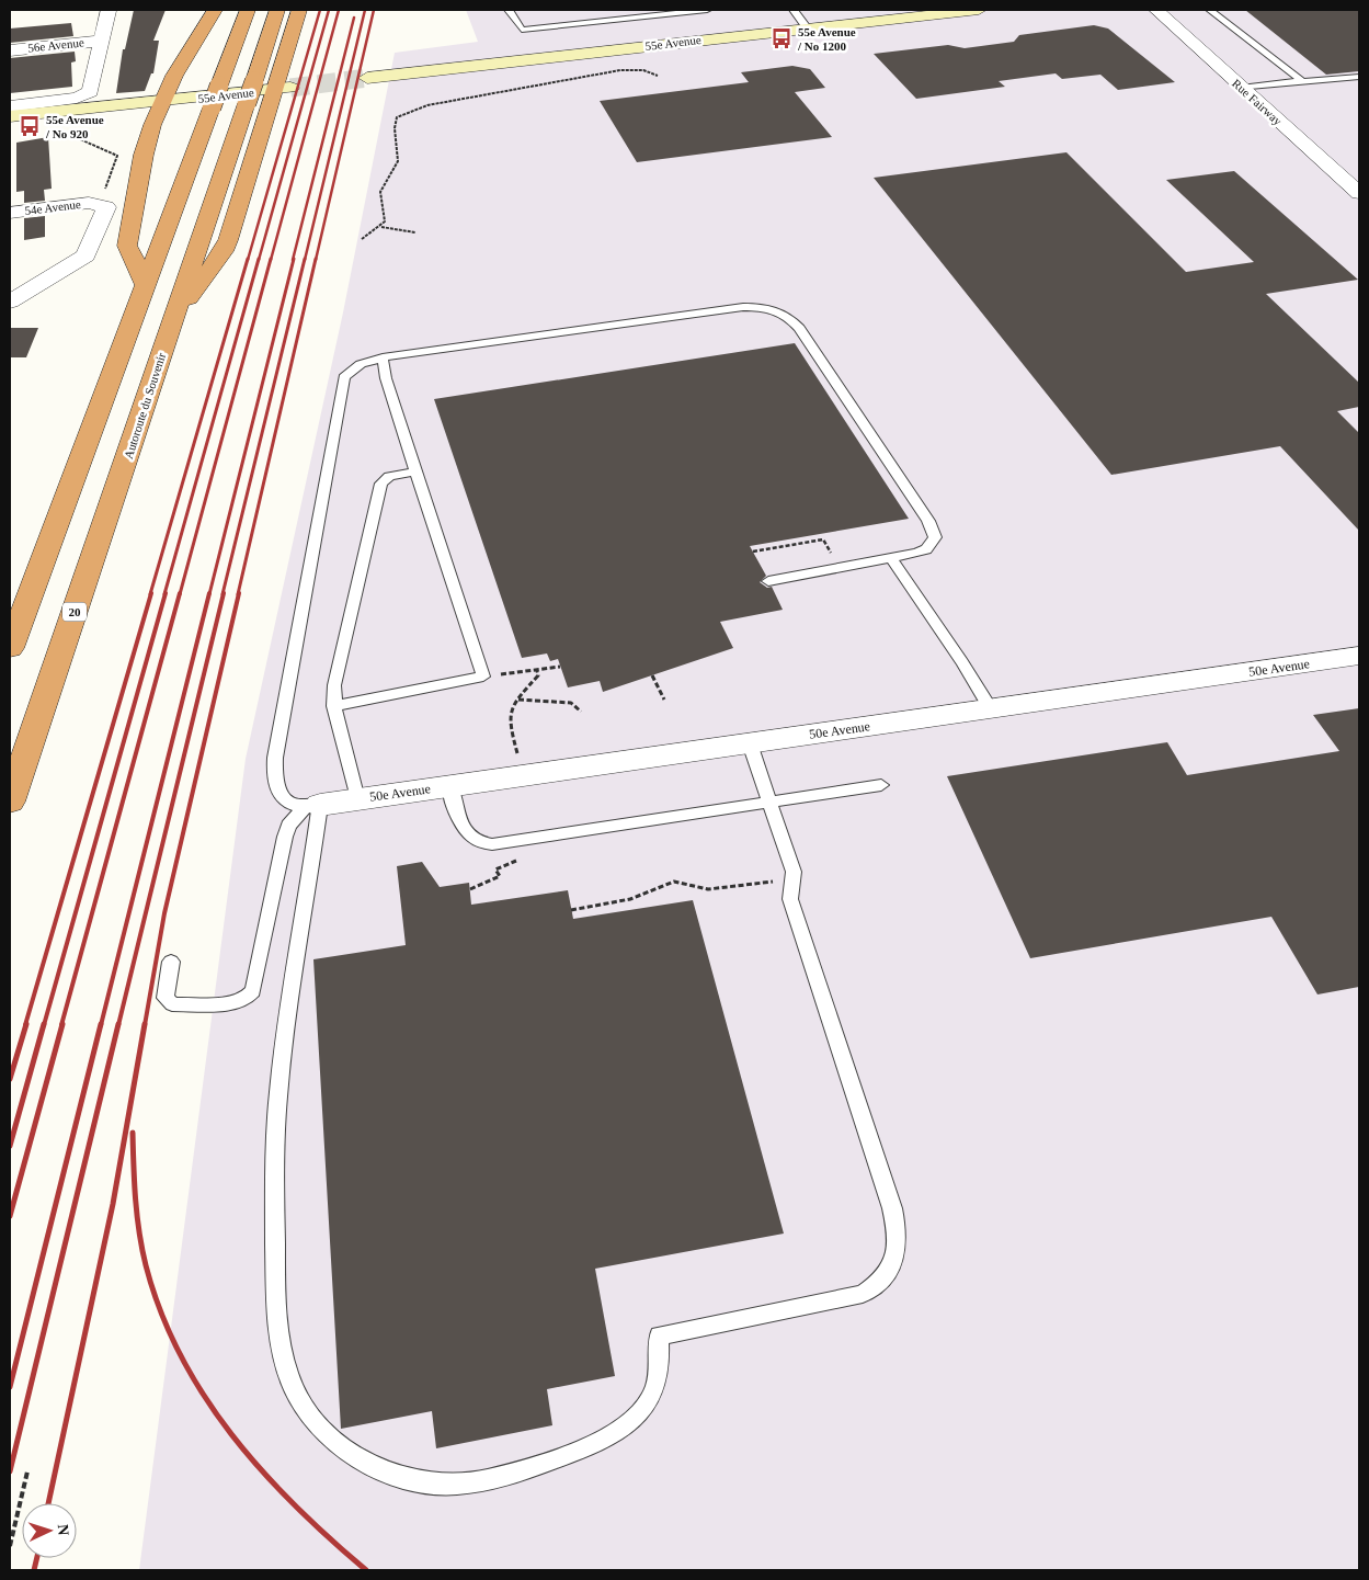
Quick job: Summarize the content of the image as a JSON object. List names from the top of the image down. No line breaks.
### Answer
{"streets":{"highway":["Autoroute du Souvenir","20"],"street":["55e Avenue","56e Avenue","Rue Fairway","54e Avenue","50e Avenue"]},"places":{"bus stop":["55e Avenue / No 1200","55e Avenue / No 920"]},"north":"right"}
